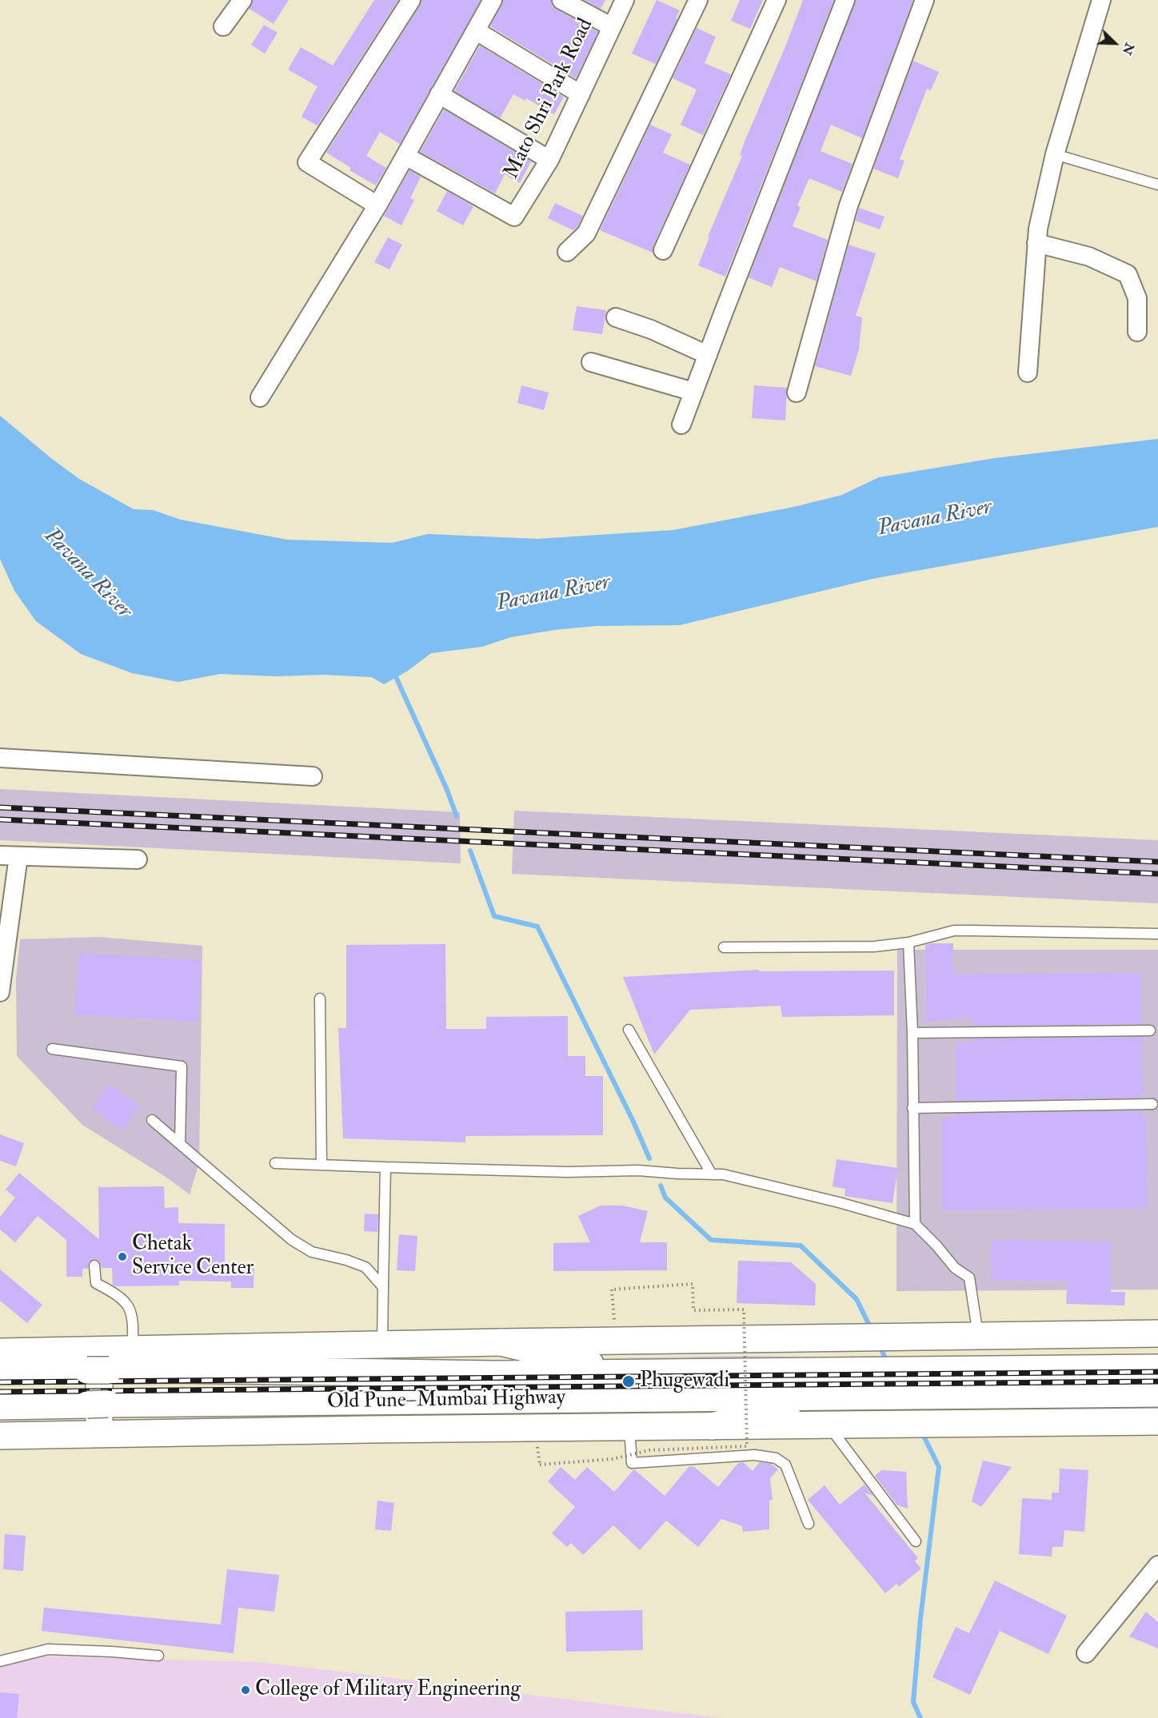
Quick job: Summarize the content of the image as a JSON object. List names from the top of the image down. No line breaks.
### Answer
{"streets":{"main road":["Old Pune–Mumbai Highway"],"street":["Mato Shri Park Road"]},"water":["Pavana River"],"places":["Chetak Service Center","Phugewadi","College of Military Engineering"],"north":"bottom right"}
